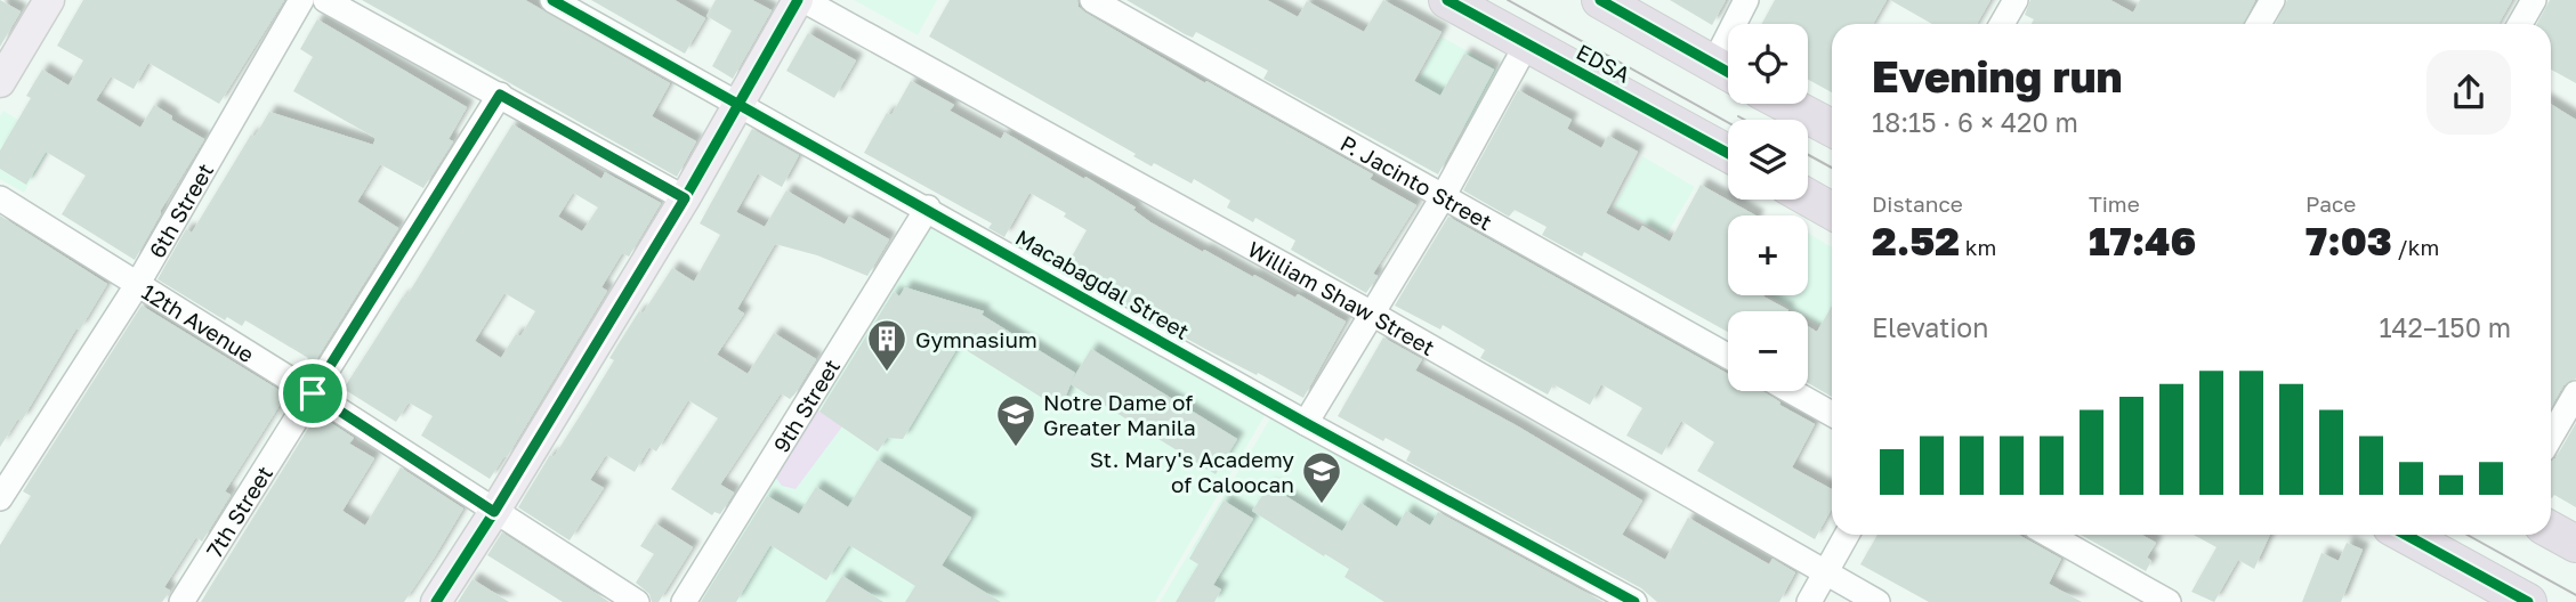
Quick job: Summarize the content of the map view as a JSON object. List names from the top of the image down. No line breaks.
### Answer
{"streets":{"highway":["EDSA"],"street":["P. Jacinto Street","6th Street","Macabagdal Street","William Shaw Street","12th Avenue","9th Street","7th Street"]},"crossings":[["6th Street","12th Avenue"],["Macabagdal Street","9th Street"],["12th Avenue","7th Street"]],"places":{"building":["Gymnasium"],"school or university":["Notre Dame of Greater Manila","St. Mary's Academy of Caloocan"]},"page":{"map_buttons":["+","−"],"heading":["Evening run","18:15 · 6 × 420 m"],"stats":[["Distance","2.52 km"],["Time","17:46"],["Pace","7:03 /km"]],"chart":["Elevation","142–150 m"]}}
